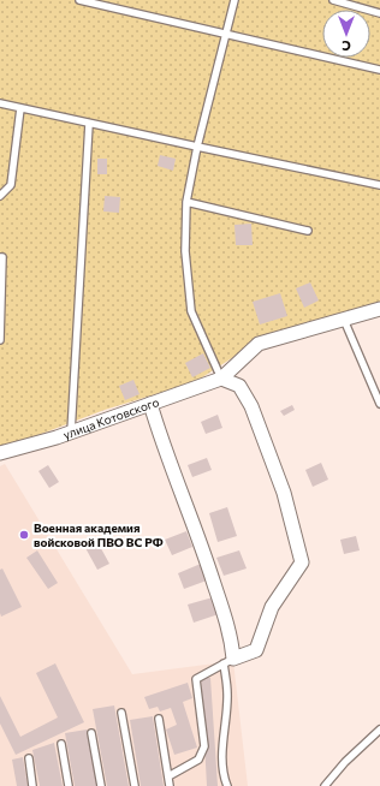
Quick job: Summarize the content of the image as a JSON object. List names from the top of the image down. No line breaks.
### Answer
{"streets":{"street":["улица Котовского"]},"places":["Военная академия войсковой ПВО ВС РФ"],"north":"bottom"}
